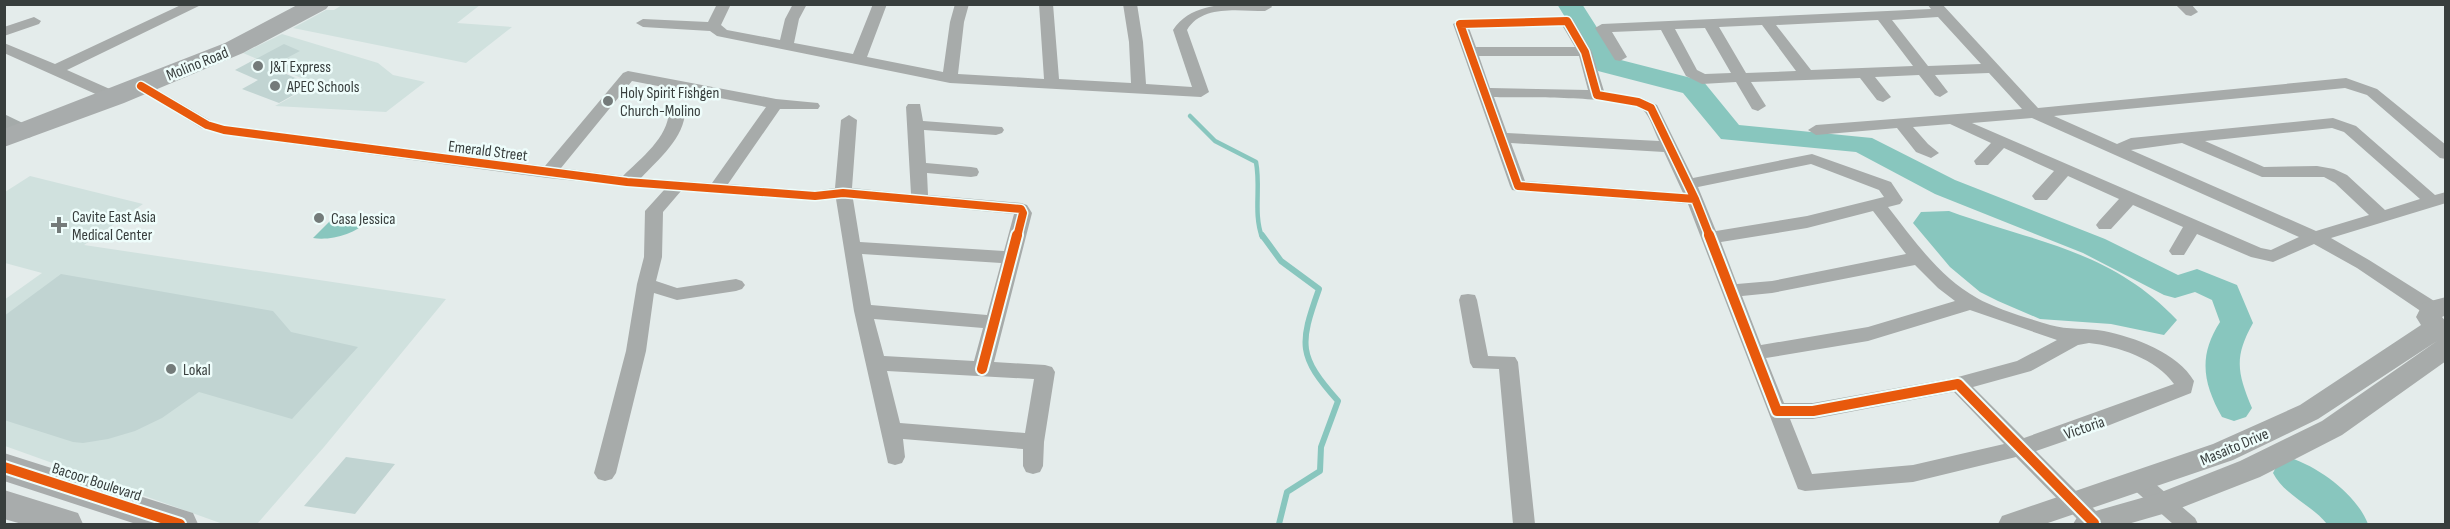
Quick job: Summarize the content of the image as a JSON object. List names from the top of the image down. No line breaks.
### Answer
{"streets":{"main road":["Molino Road","Bacoor Boulevard"],"street":["Emerald Street","Victoria","Masaito Drive"]},"crossings":[["Molino Road","Emerald Street"]],"places":{"other":["J&T Express","APEC Schools","Holy Spirit Fishgen Church-Molino","Casa Jessica","Lokal"],"health":["Cavite East Asia Medical Center"]}}
